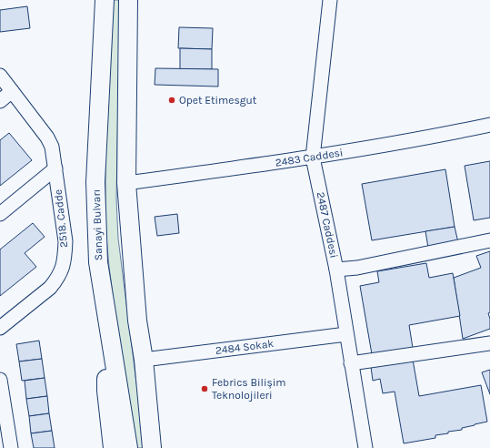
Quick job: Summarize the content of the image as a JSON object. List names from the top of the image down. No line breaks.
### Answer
{"streets":{"main road":["Sanayi Bulvarı"],"street":["2483 Caddesi","2518. Cadde","2487 Caddesi","2484 Sokak"]},"crossings":[["2483 Caddesi","2487 Caddesi"],["2487 Caddesi","2484 Sokak"]],"places":["Opet Etimesgut","Febrics Bilişim Teknolojileri"]}
